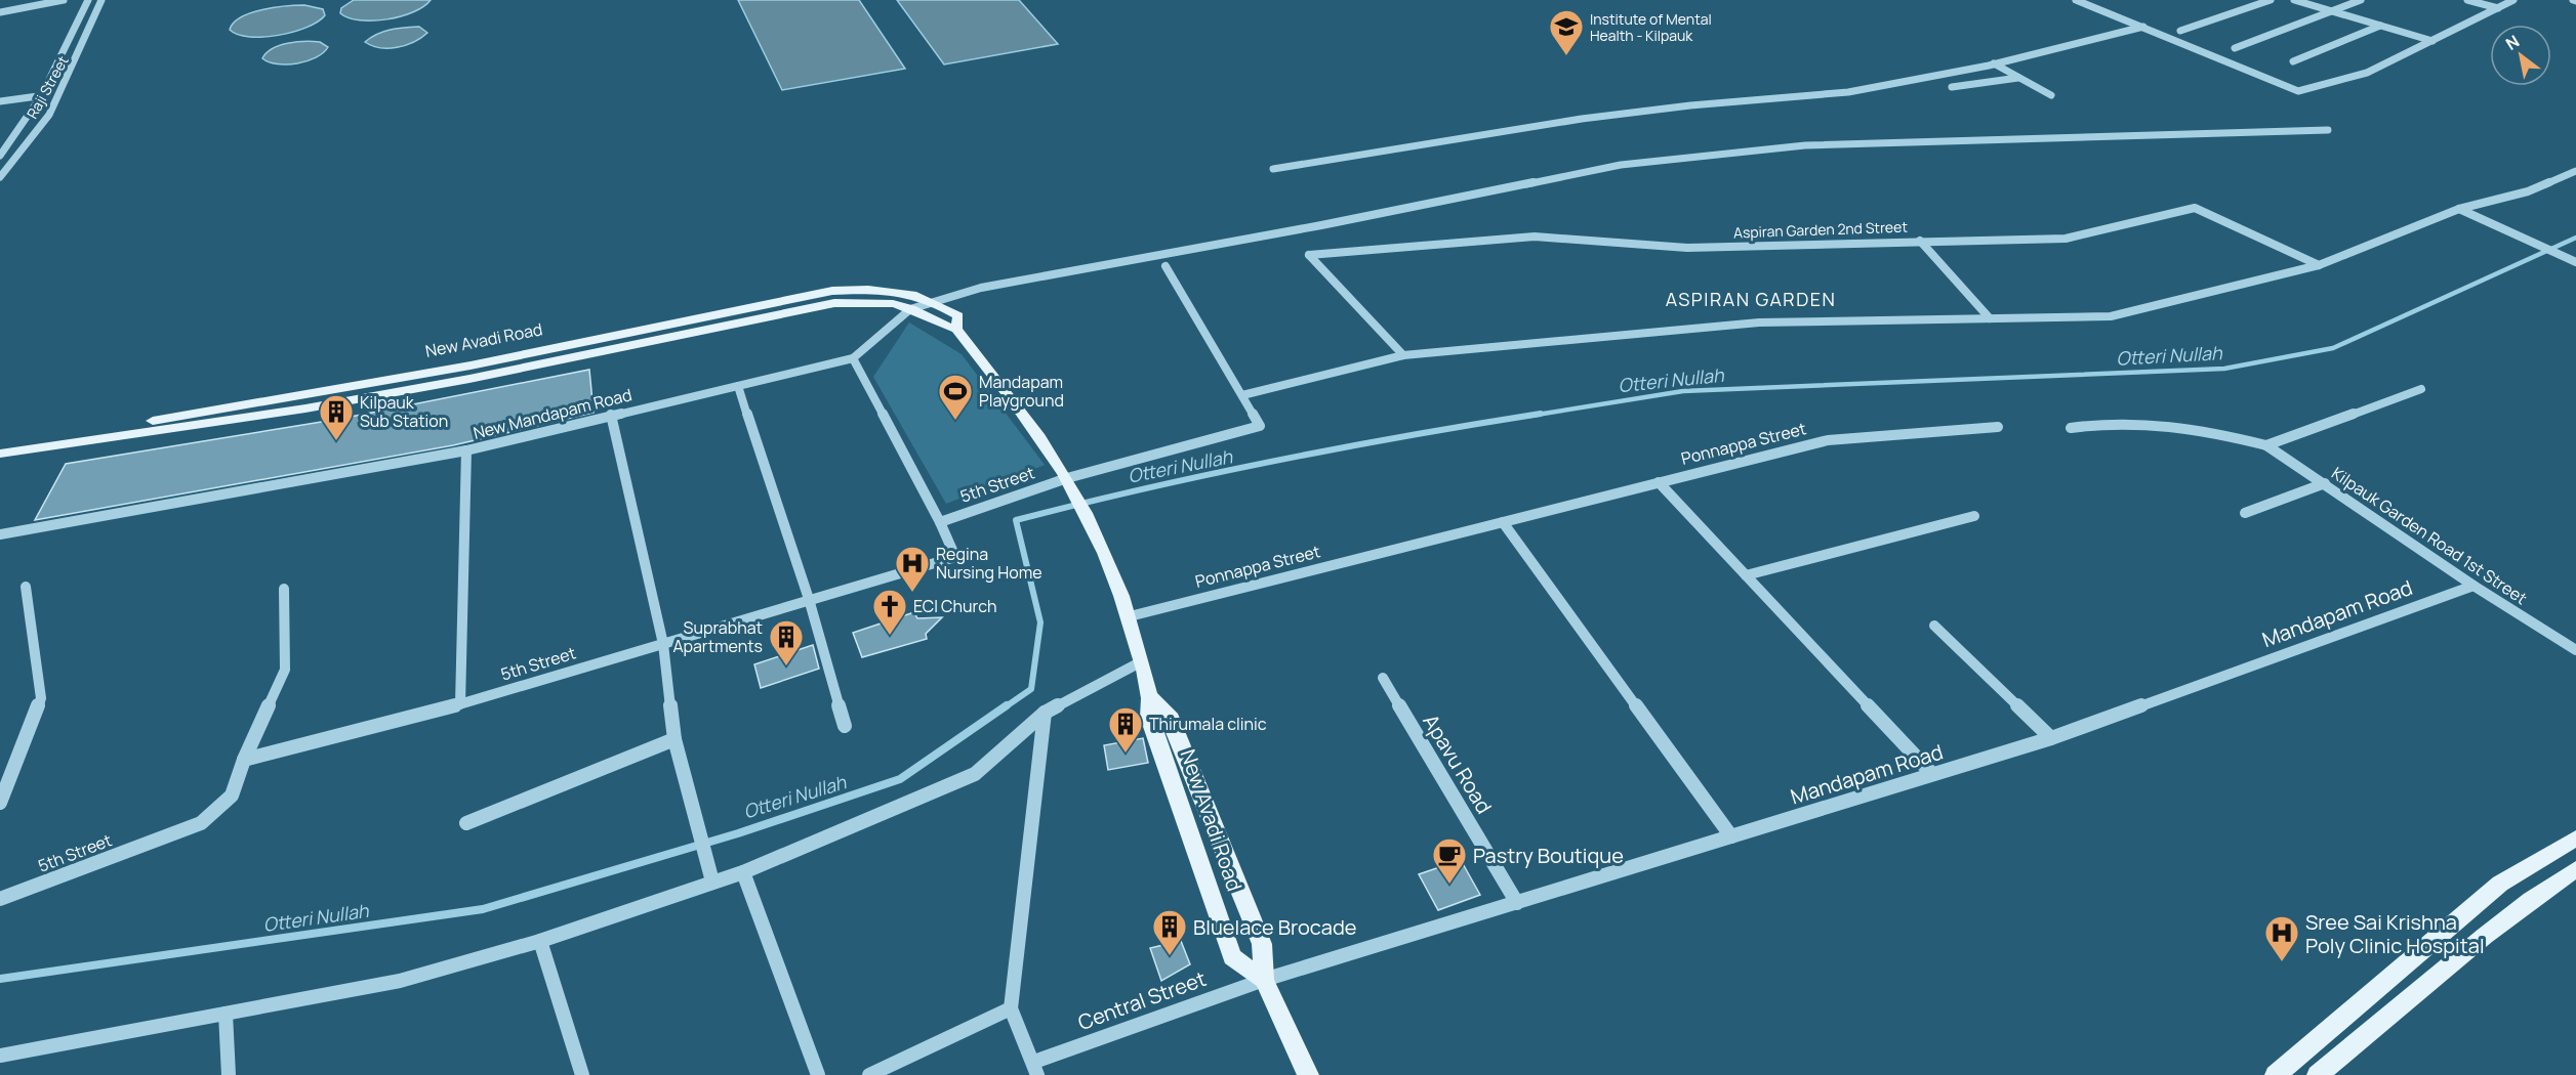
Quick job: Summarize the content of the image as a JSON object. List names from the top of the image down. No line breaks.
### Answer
{"streets":{"main road":["New Avadi Road"],"street":["Raji Street","Aspiran Garden 2nd Street","New Mandapam Road","Ponnappa Street","5th Street","Kilpauk Garden Road 1st Street","Mandapam Road","Apavu Road","Central Street"]},"crossings":[["New Avadi Road","New Mandapam Road"],["New Avadi Road","Ponnappa Street"],["New Avadi Road","5th Street"],["New Avadi Road","Mandapam Road"],["New Avadi Road","Central Street"],["Kilpauk Garden Road 1st Street","Mandapam Road"],["Mandapam Road","Apavu Road"],["Mandapam Road","Central Street"]],"districts":["ASPIRAN GARDEN"],"water":["Otteri Nullah"],"places":{"school or university":["Institute of Mental Health - Kilpauk"],"sports":["Mandapam Playground"],"building":["Kilpauk Sub Station","Suprabhat Apartments","Thirumala clinic","Bluelace Brocade"],"hospital":["Regina Nursing Home","Sree Sai Krishna Poly Clinic Hospital"],"church":["ECI Church"],"cafe":["Pastry Boutique"]},"north":"top left"}
